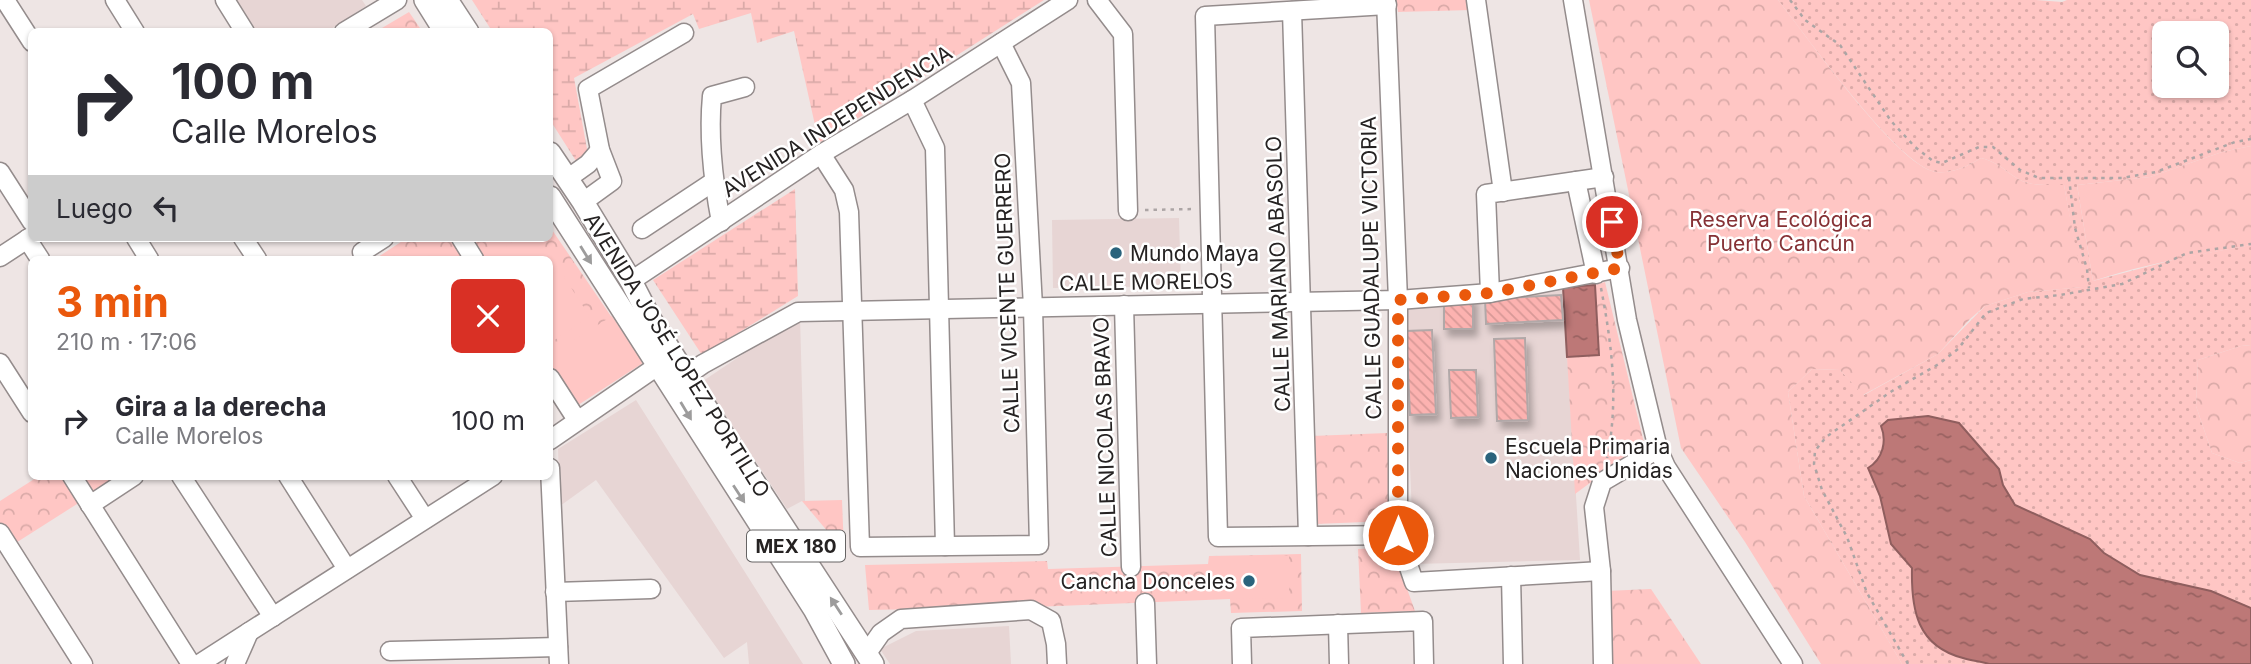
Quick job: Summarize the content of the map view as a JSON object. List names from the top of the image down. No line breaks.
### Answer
{"streets":{"main road":["AVENIDA JOSÉ LÓPEZ PORTILLO","MEX 180"],"street":["AVENIDA INDEPENDENCIA","CALLE GUADALUPE VICTORIA","CALLE MARIANO ABASOLO","CALLE MORELOS","CALLE VICENTE GUERRERO","CALLE NICOLAS BRAVO"]},"crossings":[["AVENIDA INDEPENDENCIA","CALLE VICENTE GUERRERO"],["AVENIDA INDEPENDENCIA","AVENIDA JOSÉ LÓPEZ PORTILLO"],["CALLE GUADALUPE VICTORIA","CALLE MORELOS"],["CALLE MARIANO ABASOLO","CALLE MORELOS"],["CALLE MORELOS","CALLE VICENTE GUERRERO"],["CALLE MORELOS","AVENIDA JOSÉ LÓPEZ PORTILLO"],["CALLE MORELOS","CALLE NICOLAS BRAVO"]],"parks":["Reserva Ecológica Puerto Cancún"],"places":["Mundo Maya","Escuela Primaria Naciones Unidas","Cancha Donceles"],"page":{"turn":["100 m","Calle Morelos"],"then":"Luego","heading":["3 min","210 m · 17:06"],"list":[{"name":"Gira a la derecha","note":"Calle Morelos","value":"100 m"}]}}
